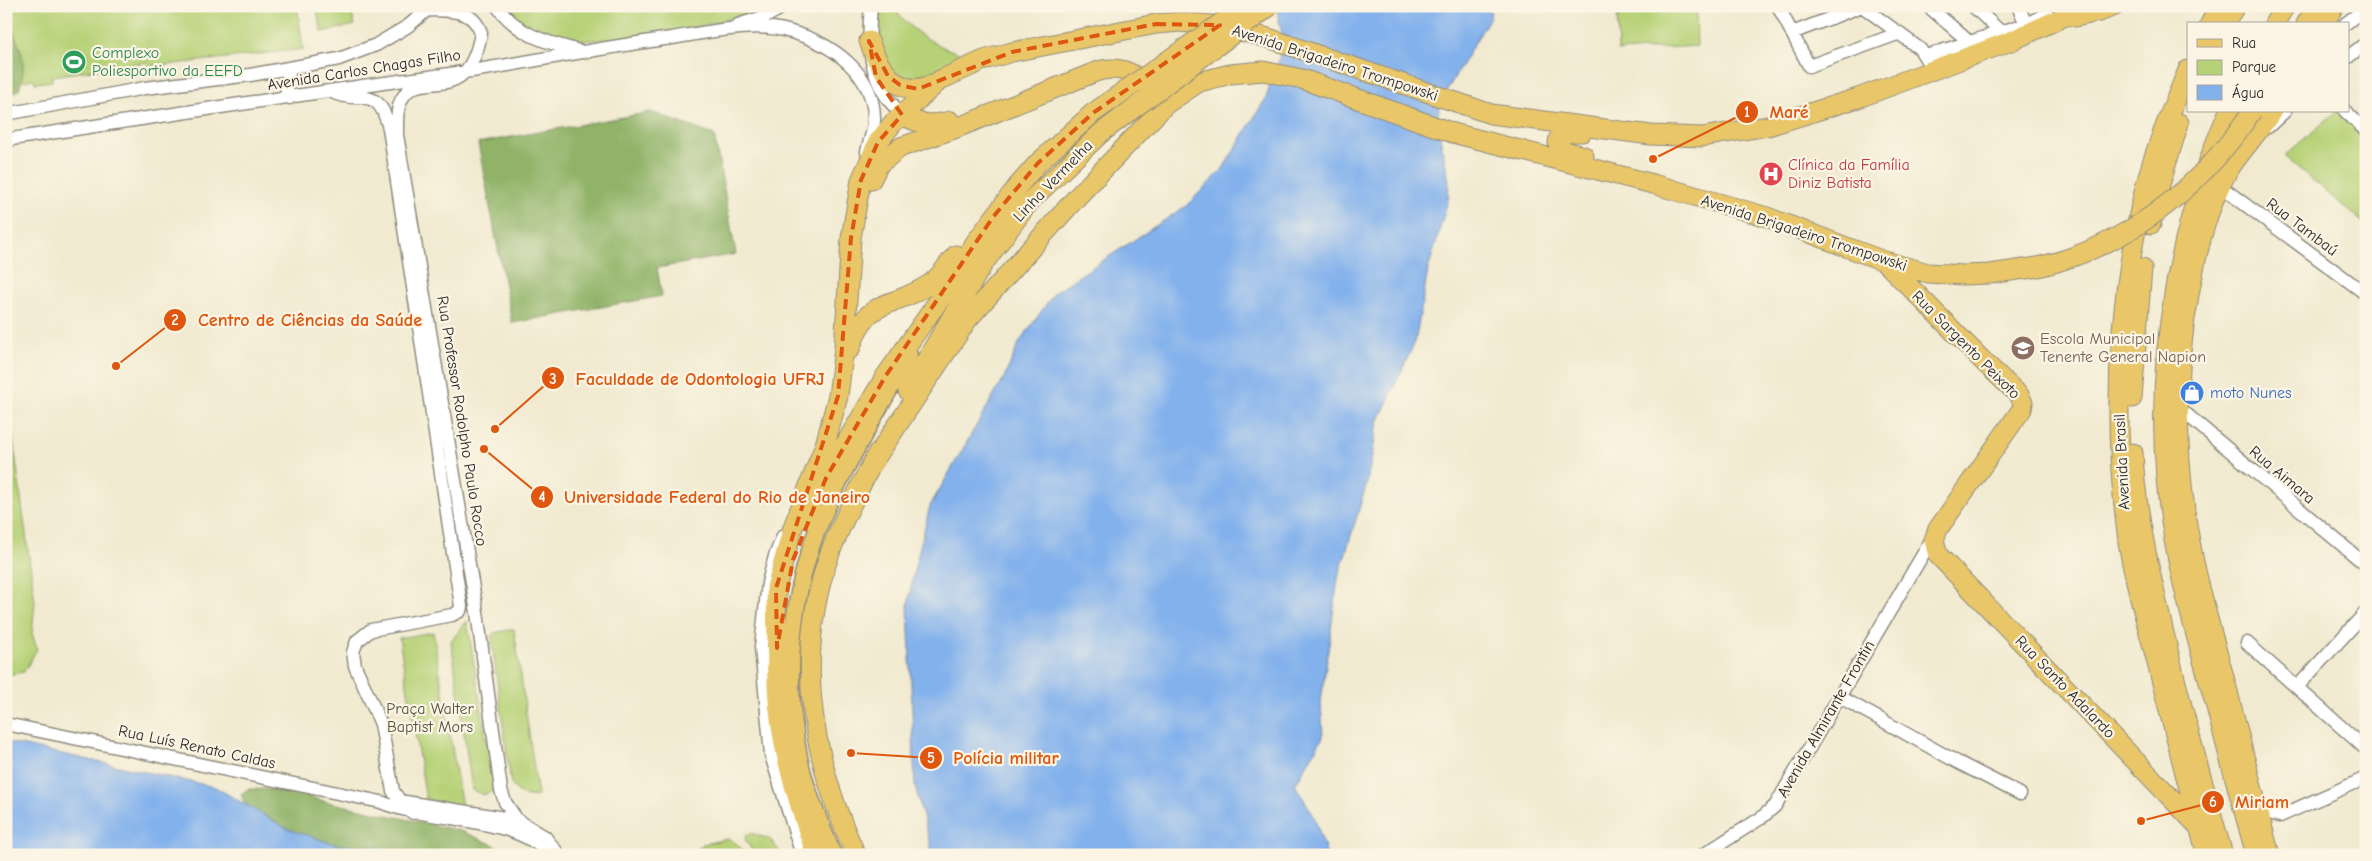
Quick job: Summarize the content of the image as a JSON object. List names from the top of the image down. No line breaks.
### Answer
{"streets":{"highway":["Avenida Brigadeiro Trompowski","Linha Vermelha","Rua Sargento Peixoto","Avenida Brasil","Rua Santo Adalardo","Avenida Almirante Frontin"],"street":["Avenida Carlos Chagas Filho","Rua Tambaú","Rua Professor Rodolpho Paulo Rocco","Rua Aimara","Rua Luís Renato Caldas"]},"crossings":[["Avenida Brigadeiro Trompowski","Avenida Carlos Chagas Filho"],["Avenida Brigadeiro Trompowski","Linha Vermelha"],["Avenida Brigadeiro Trompowski","Rua Sargento Peixoto"],["Avenida Carlos Chagas Filho","Rua Professor Rodolpho Paulo Rocco"],["Rua Sargento Peixoto","Avenida Almirante Frontin"],["Rua Professor Rodolpho Paulo Rocco","Rua Luís Renato Caldas"],["Avenida Brasil","Rua Santo Adalardo"],["Rua Santo Adalardo","Avenida Almirante Frontin"]],"parks":["Praça Walter Baptist Mors"],"places":{"sports":["Complexo Poliesportivo da EEFD"],"other":["Maré","Centro de Ciências da Saúde","Faculdade de Odontologia UFRJ","Universidade Federal do Rio de Janeiro","Polícia militar","Miriam"],"hospital":["Clínica da Família Diniz Batista"],"school or university":["Escola Municipal Tenente General Napion"],"shop":["moto Nunes"]},"legend":["Rua","Parque","Água"]}
